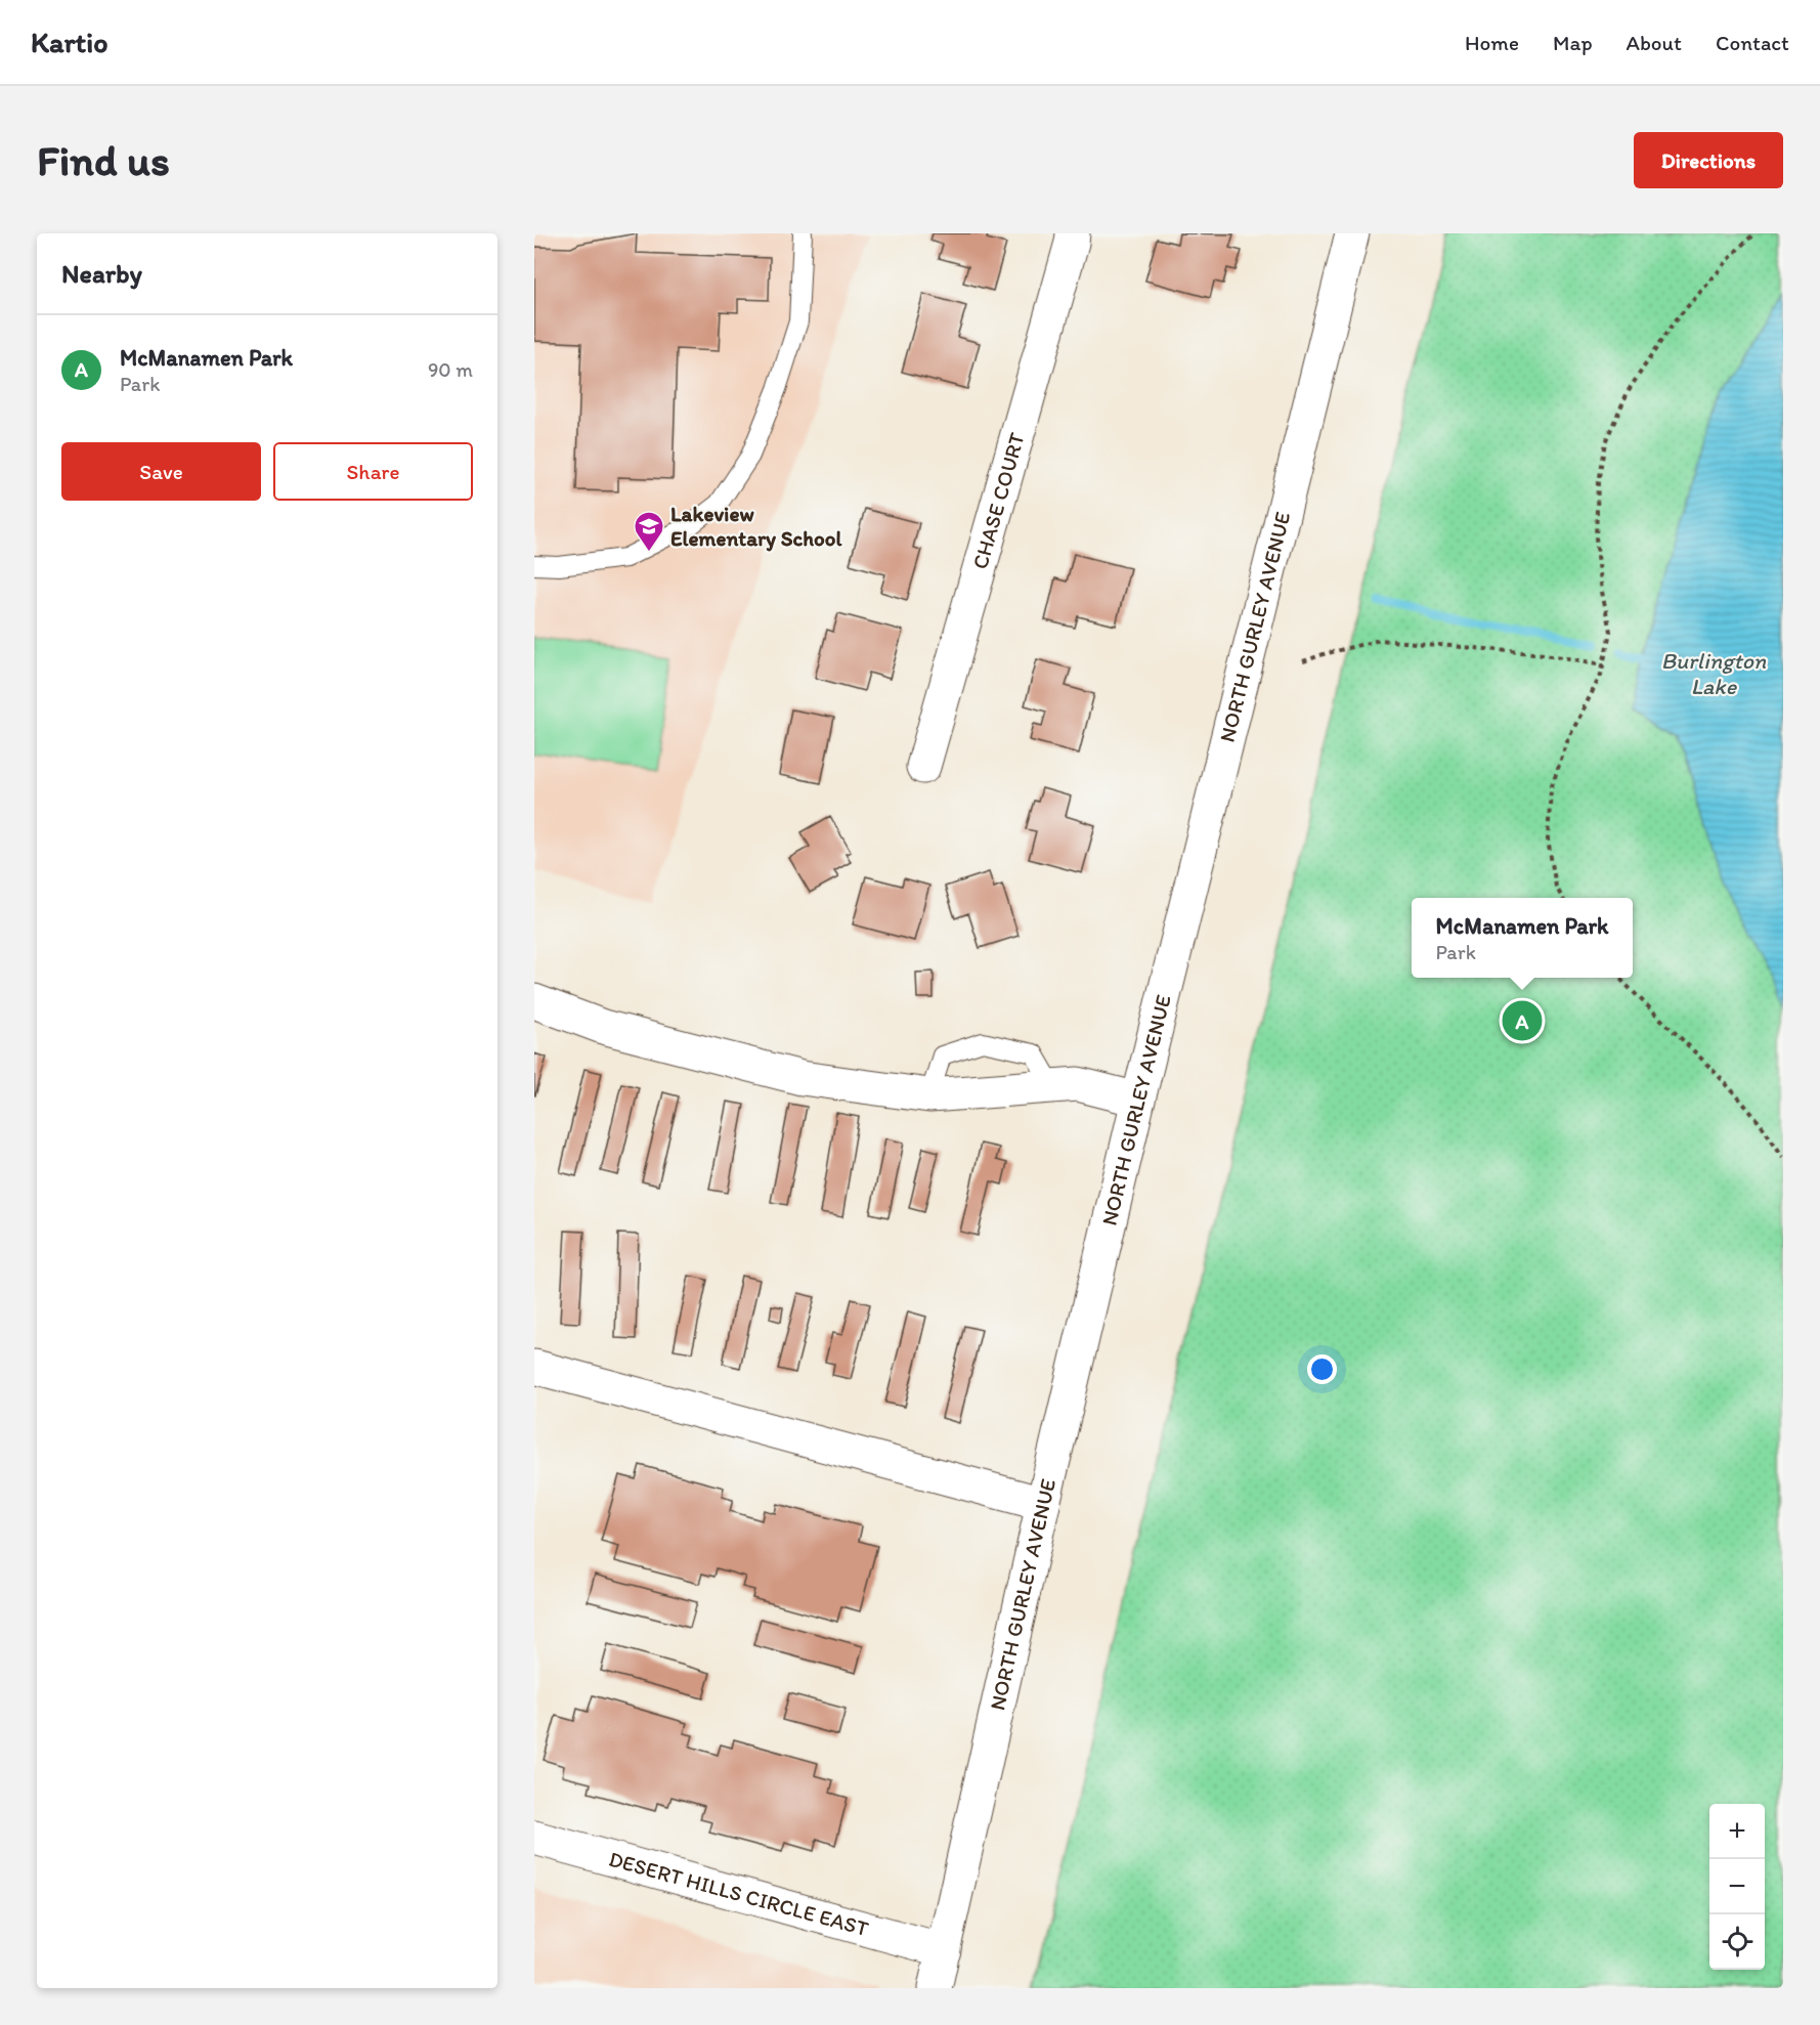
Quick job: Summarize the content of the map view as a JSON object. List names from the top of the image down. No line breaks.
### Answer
{"streets":{"street":["CHASE COURT","NORTH GURLEY AVENUE","DESERT HILLS CIRCLE EAST"]},"crossings":[["NORTH GURLEY AVENUE","DESERT HILLS CIRCLE EAST"]],"water":["Burlington Lake"],"places":{"school or university":["Lakeview Elementary School"]},"page":{"header":"Kartio","nav":["Home","Map","About","Contact"],"buttons":["Directions",["Save","Share"]],"title":"Find us","heading":"Nearby","list":[{"mark":"A","name":"McManamen Park","note":"Park","value":"90 m"}],"popup":["McManamen Park","Park"],"pins":"A","map_buttons":["+","−"]}}
